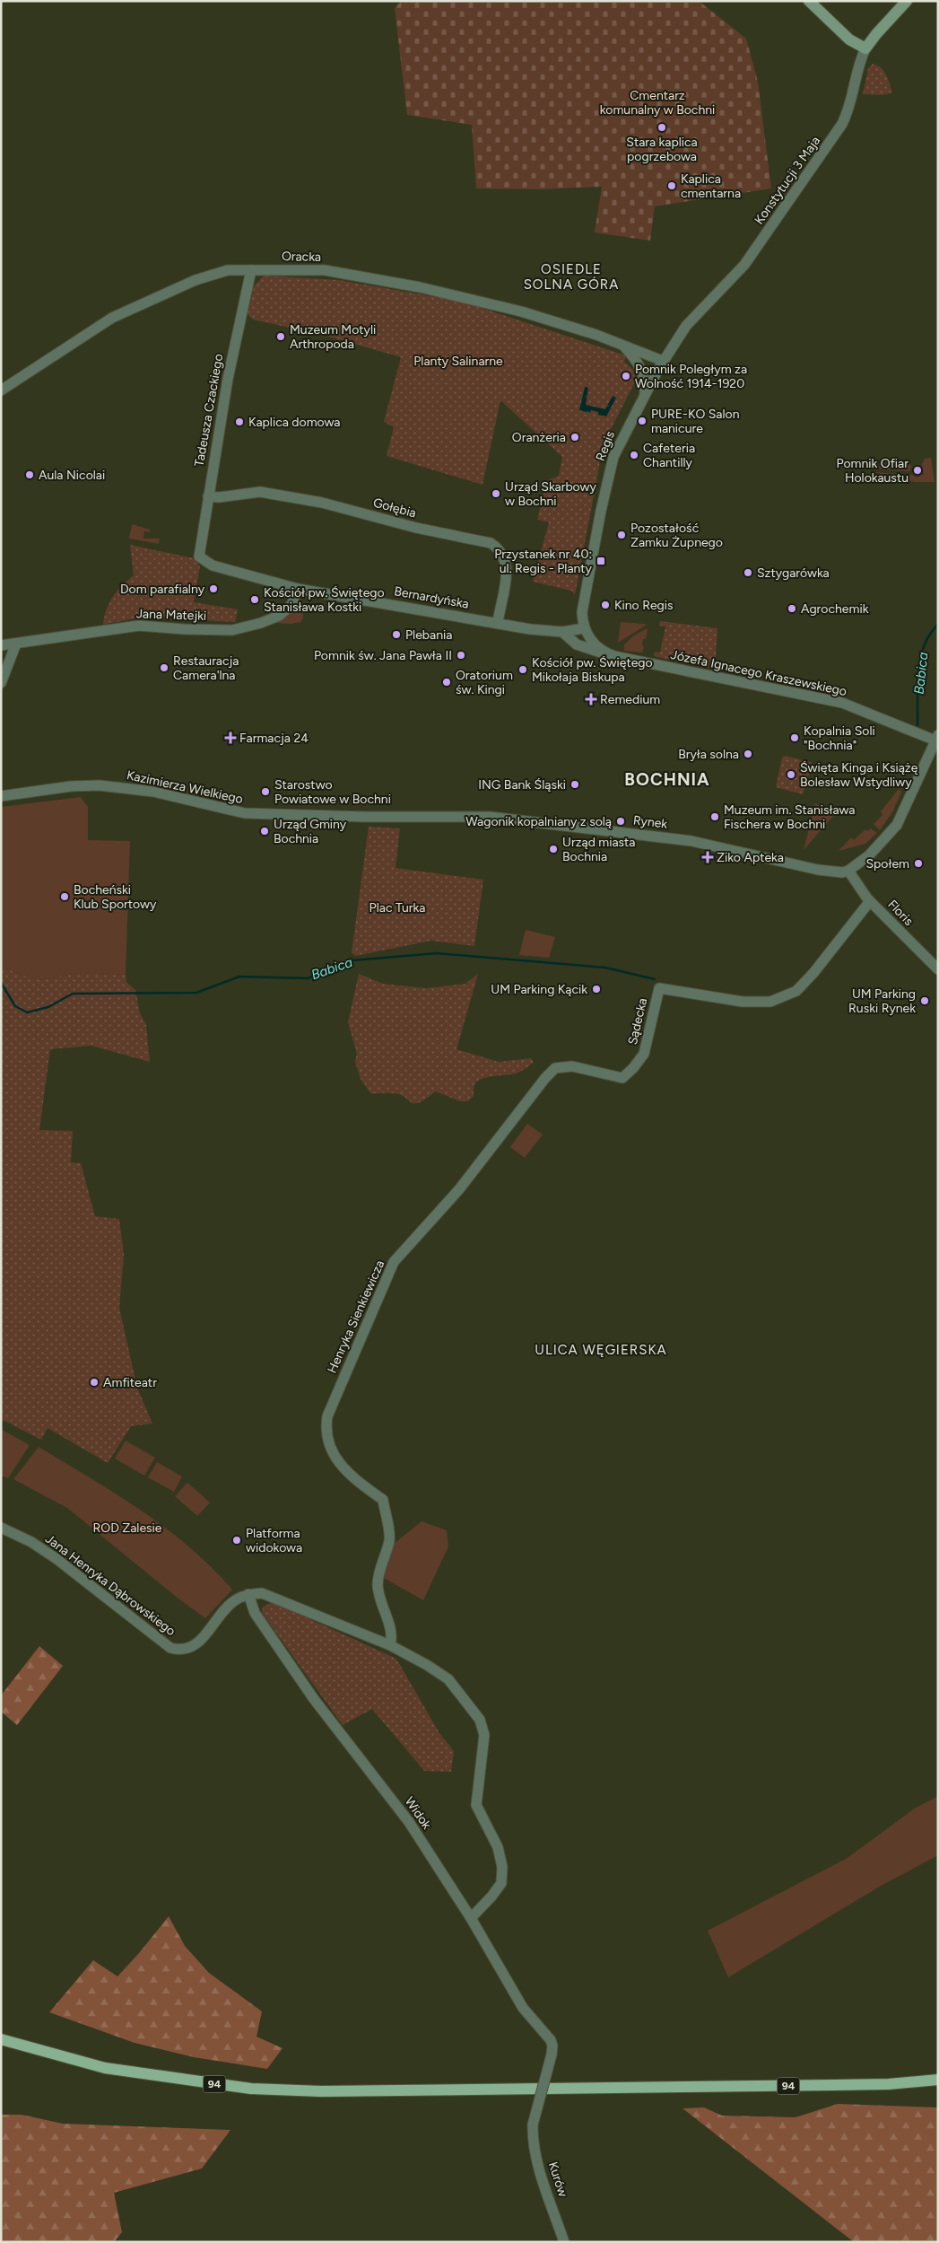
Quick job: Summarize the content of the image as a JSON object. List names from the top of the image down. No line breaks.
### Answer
{"streets":{"main road":["Konstytucji 3 Maja","94"],"street":["Oracka","Tadeusza Czackiego","Regis","Gołębia","Bernardyńska","Jana Matejki","Józefa Ignacego Kraszewskiego","Kazimierza Wielkiego","Rynek","Floris","Sądecka","Henryka Sienkiewicza","Jana Henryka Dąbrowskiego","Widok","Kurów"]},"crossings":[["Konstytucji 3 Maja","Oracka"],["Konstytucji 3 Maja","Regis"],["Oracka","Tadeusza Czackiego"],["Oracka","Regis"],["Tadeusza Czackiego","Gołębia"],["Tadeusza Czackiego","Bernardyńska"],["Regis","Bernardyńska"],["Regis","Józefa Ignacego Kraszewskiego"],["Gołębia","Bernardyńska"],["Bernardyńska","Jana Matejki"],["Bernardyńska","Józefa Ignacego Kraszewskiego"],["Kazimierza Wielkiego","Rynek"],["Rynek","Floris"],["Floris","Sądecka"],["Sądecka","Henryka Sienkiewicza"],["Jana Henryka Dąbrowskiego","Widok"],["Widok","Kurów"]],"districts":["OSIEDLE SOLNA GÓRA","BOCHNIA","ULICA WĘGIERSKA"],"water":["Babica"],"parks":["Cmentarz komunalny w Bochni","Planty Salinarne","Plac Turka","ROD Zalesie"],"places":{"other":["Stara kaplica pogrzebowa","Kaplica cmentarna","Muzeum Motyli Arthropoda","Pomnik Poległym za Wolność 1914-1920","PURE-KO Salon manicure","Kaplica domowa","Oranżeria","Cafeteria Chantilly","Pomnik Ofiar Holokaustu","Aula Nicolai","Urząd Skarbowy w Bochni","Pozostałość Zamku Żupnego","Sztygarówka","Dom parafialny","Kościół pw. Świętego Stanisława Kostki","Kino Regis","Agrochemik","Plebania","Pomnik św. Jana Pawła II","Restauracja Camera'lna","Kościół pw. Świętego Mikołaja Biskupa","Oratorium św. Kingi","Kopalnia Soli \"Bochnia\"","Bryła solna","Święta Kinga i Książę Bolesław Wstydliwy","ING Bank Śląski","Starostwo Powiatowe w Bochni","Muzeum im. Stanisława Fischera w Bochni","Wagonik kopalniany z solą","Urząd Gminy Bochnia","Urząd miasta Bochnia","Społem","Bocheński Klub Sportowy","UM Parking Kącik","UM Parking Ruski Rynek","Amfiteatr","Platforma widokowa"],"transit":["Przystanek nr 40: ul. Regis - Planty"],"health":["Remedium","Farmacja 24","Ziko Apteka"]}}
